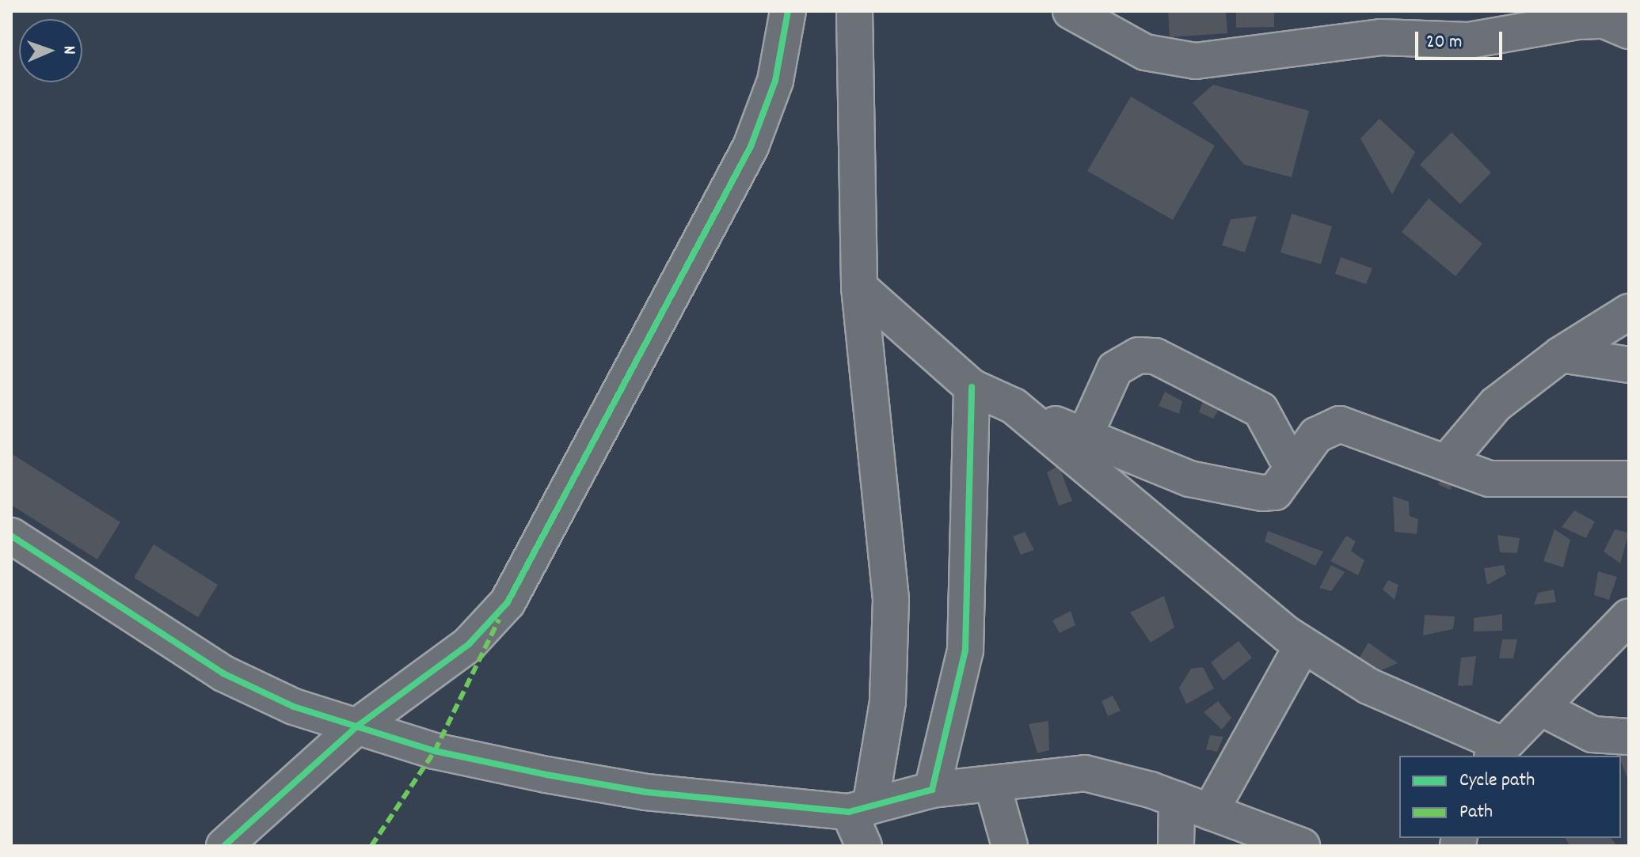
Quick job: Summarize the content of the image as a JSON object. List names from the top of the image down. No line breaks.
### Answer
{"legend":["Cycle path","Path"],"scale_bar":"20 m","north":"right"}
